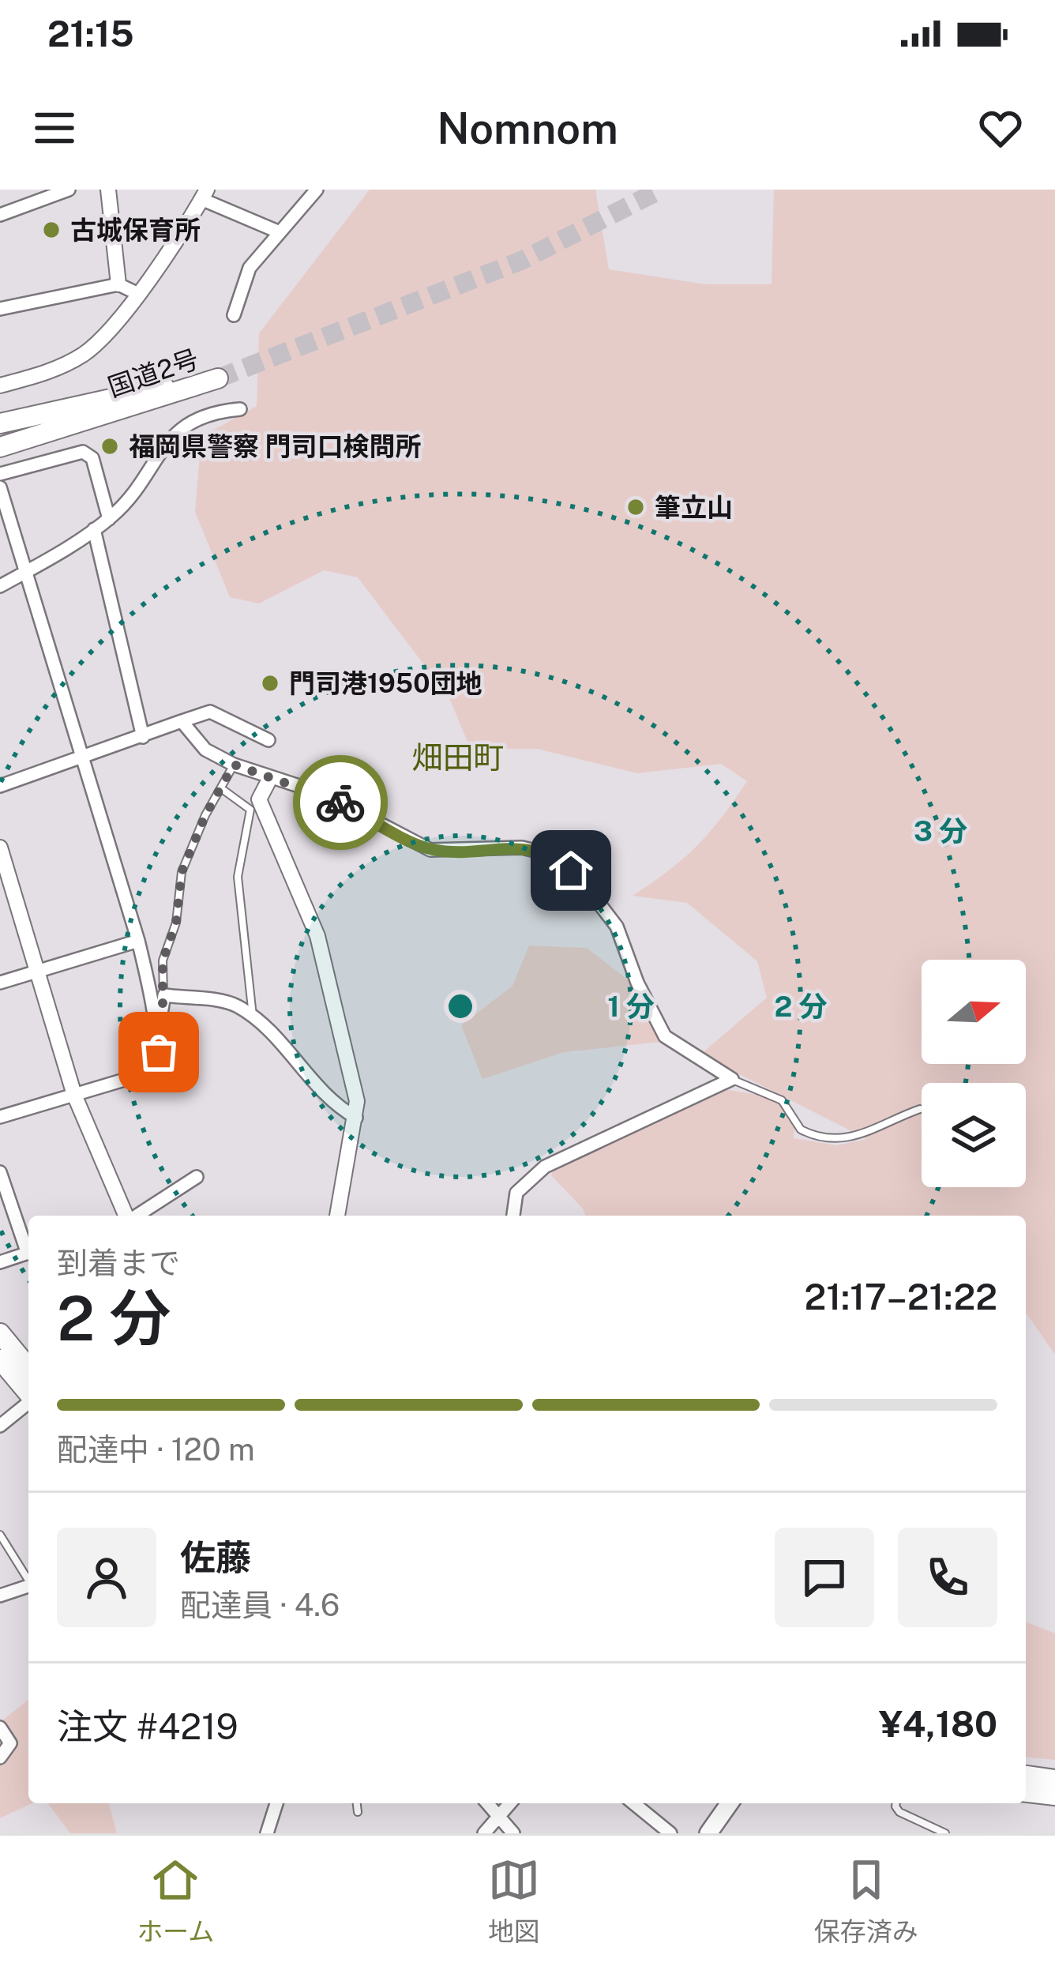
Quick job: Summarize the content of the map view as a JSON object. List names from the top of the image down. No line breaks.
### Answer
{"streets":{"main road":["国道2号"]},"districts":["畑田町"],"places":["古城保育所","福岡県警察 門司口検問所","筆立山","門司港1950団地"],"north":"right","page":{"status":"21:15","header":"Nomnom","heading":["2 分","到着まで","21:17–21:22"],"panel":["佐藤","配達員 · 4.6","注文 #4219","¥4,180"],"bar":"配達中 · 120 m","tabs":["ホーム","地図","保存済み"]},"rings":["3 分","1 分","2 分"]}
